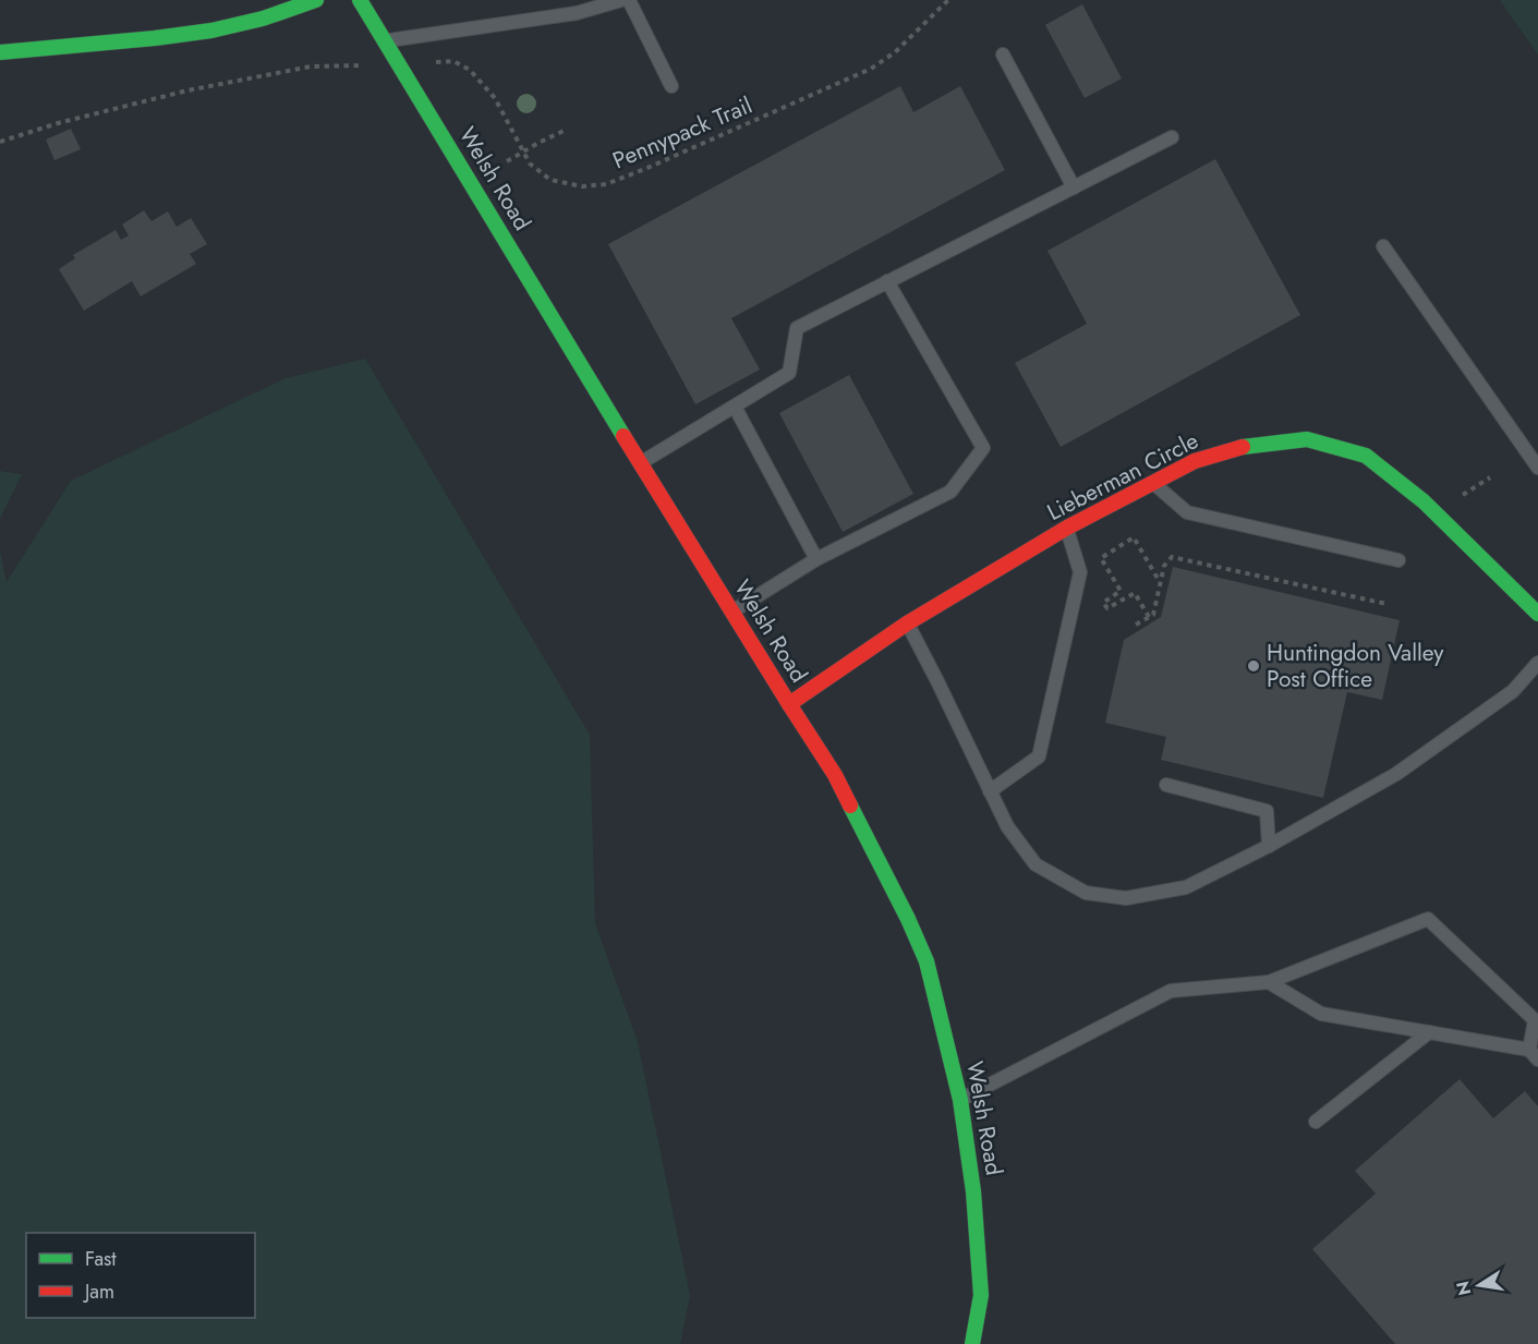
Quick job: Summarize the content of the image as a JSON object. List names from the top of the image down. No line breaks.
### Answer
{"streets":{"main road":["Welsh Road","Lieberman Circle"],"path":["Pennypack Trail"]},"crossings":[["Welsh Road","Lieberman Circle"]],"places":["Huntingdon Valley Post Office"],"legend":["Fast","Jam"],"north":"left"}
